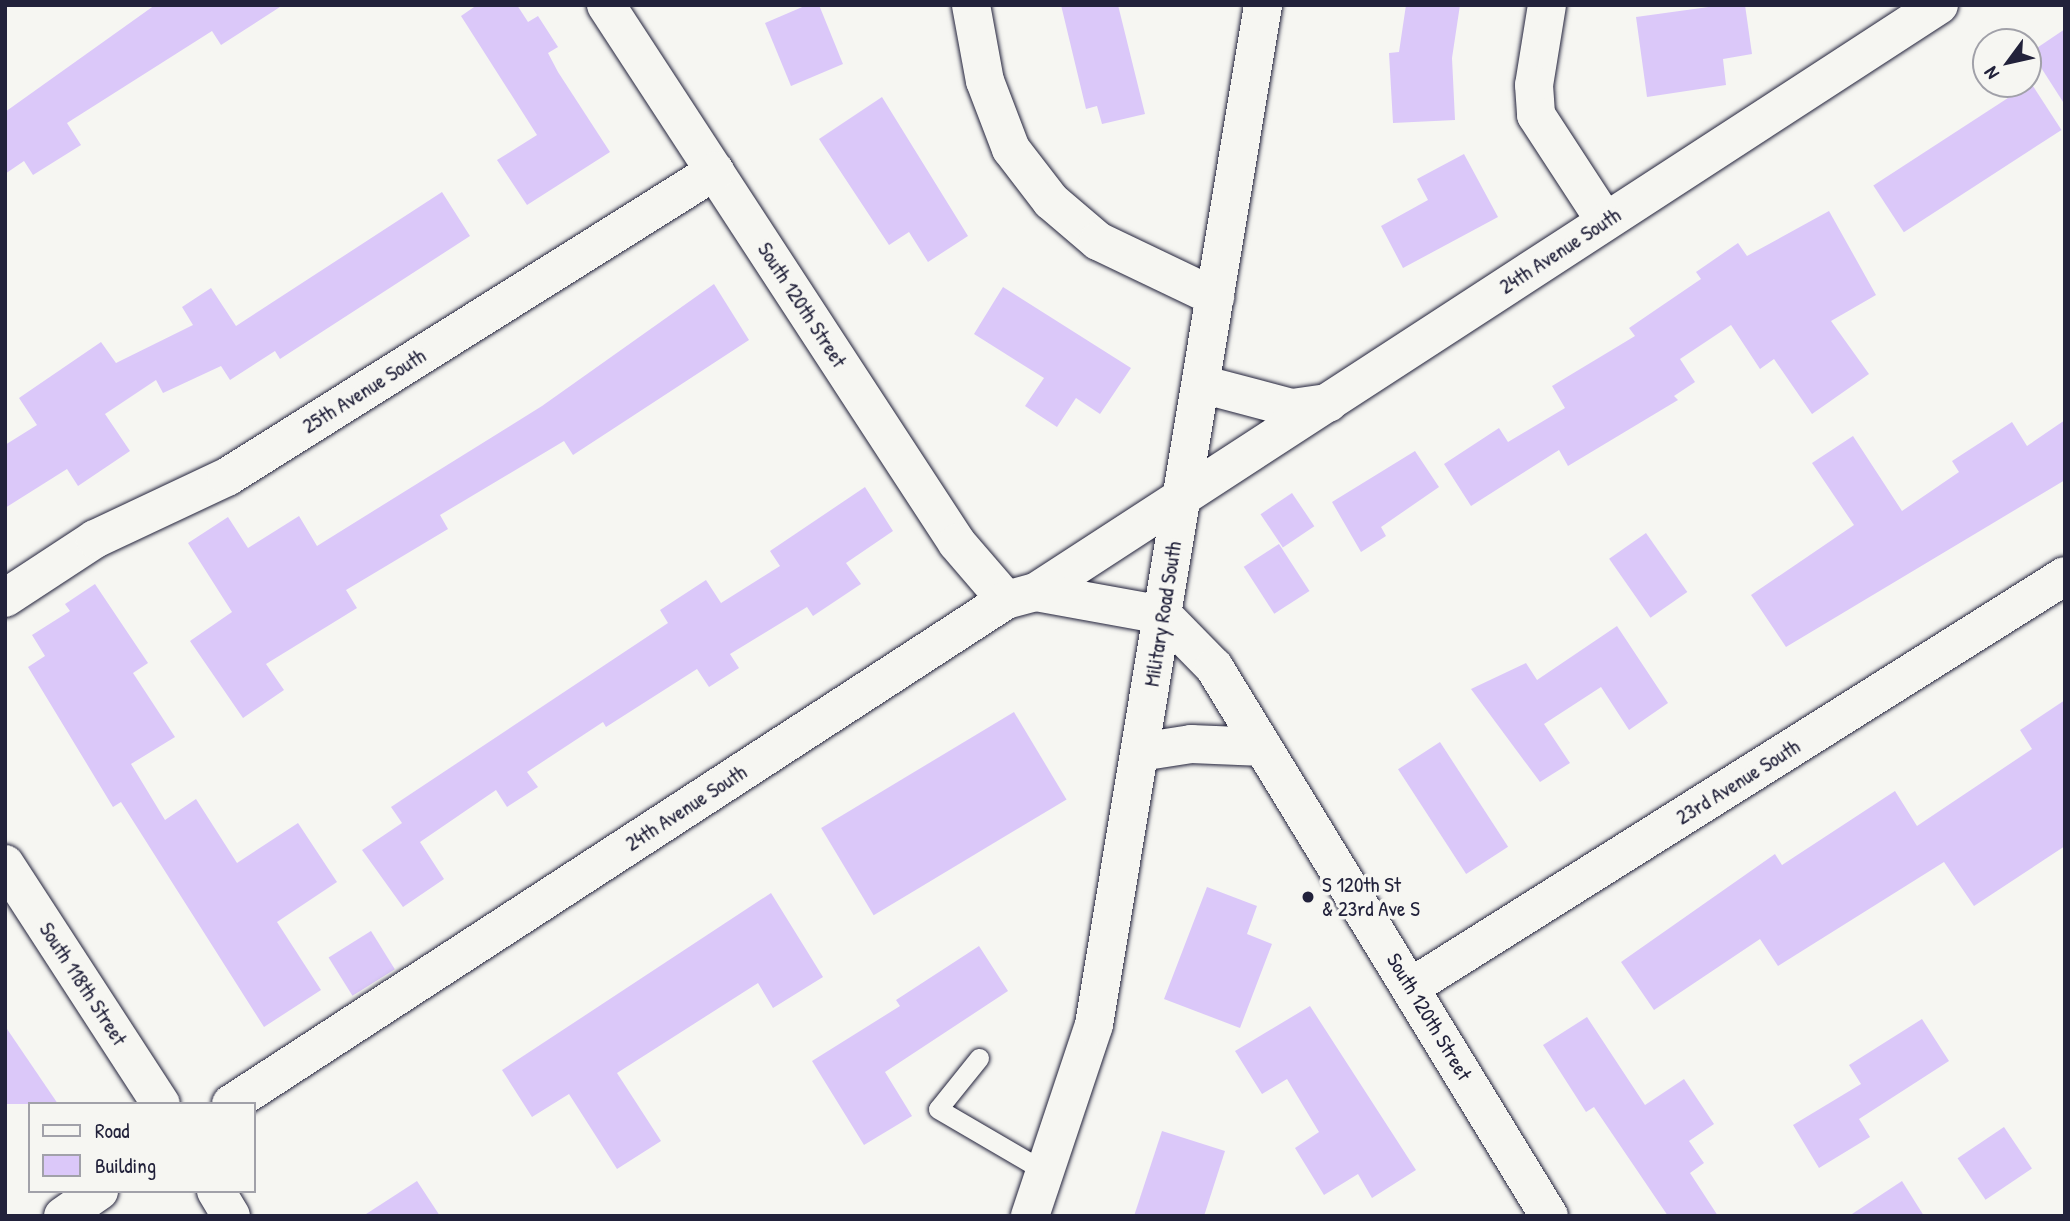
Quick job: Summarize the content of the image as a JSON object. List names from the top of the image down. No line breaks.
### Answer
{"streets":{"street":["24th Avenue South","South 120th Street","25th Avenue South","Military Road South","23rd Avenue South","South 118th Street"]},"crossings":[["24th Avenue South","South 120th Street"],["24th Avenue South","Military Road South"],["South 120th Street","25th Avenue South"],["South 120th Street","Military Road South"],["South 120th Street","23rd Avenue South"]],"places":["S 120th St & 23rd Ave S"],"legend":["Road","Building"],"north":"bottom left"}
